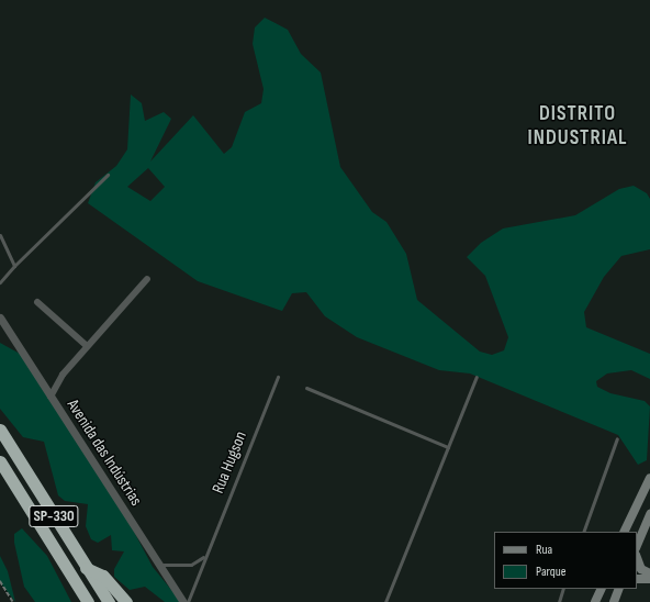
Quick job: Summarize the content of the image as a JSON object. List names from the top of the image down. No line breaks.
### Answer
{"streets":{"highway":["SP-330"],"street":["Avenida das Indústrias"],"lane":["Rua Hugson"]},"districts":["DISTRITO INDUSTRIAL"],"legend":["Rua","Parque"]}
